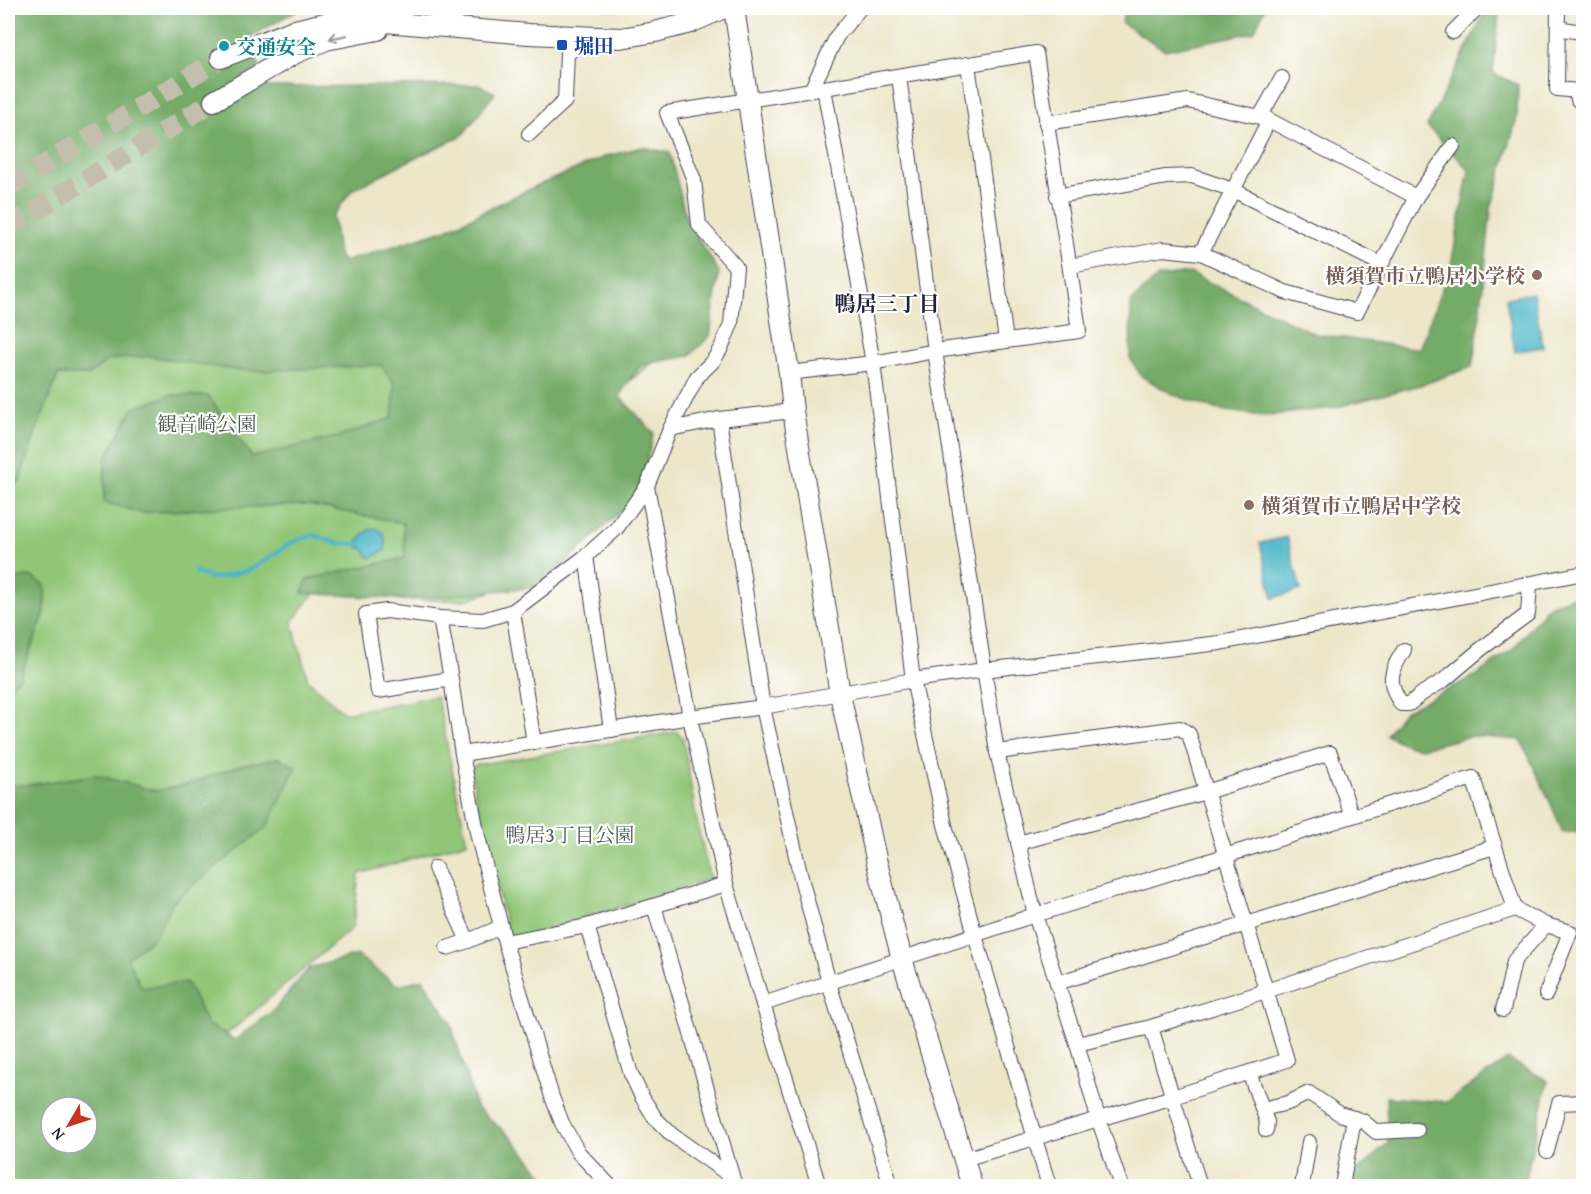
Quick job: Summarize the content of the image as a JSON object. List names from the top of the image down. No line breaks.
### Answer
{"districts":["鴨居三丁目"],"parks":["観音崎公園","鴨居3丁目公園"],"places":{"transit":["堀田"],"other":["交通安全","横須賀市立鴨居小学校","横須賀市立鴨居中学校"]},"north":"bottom left"}
